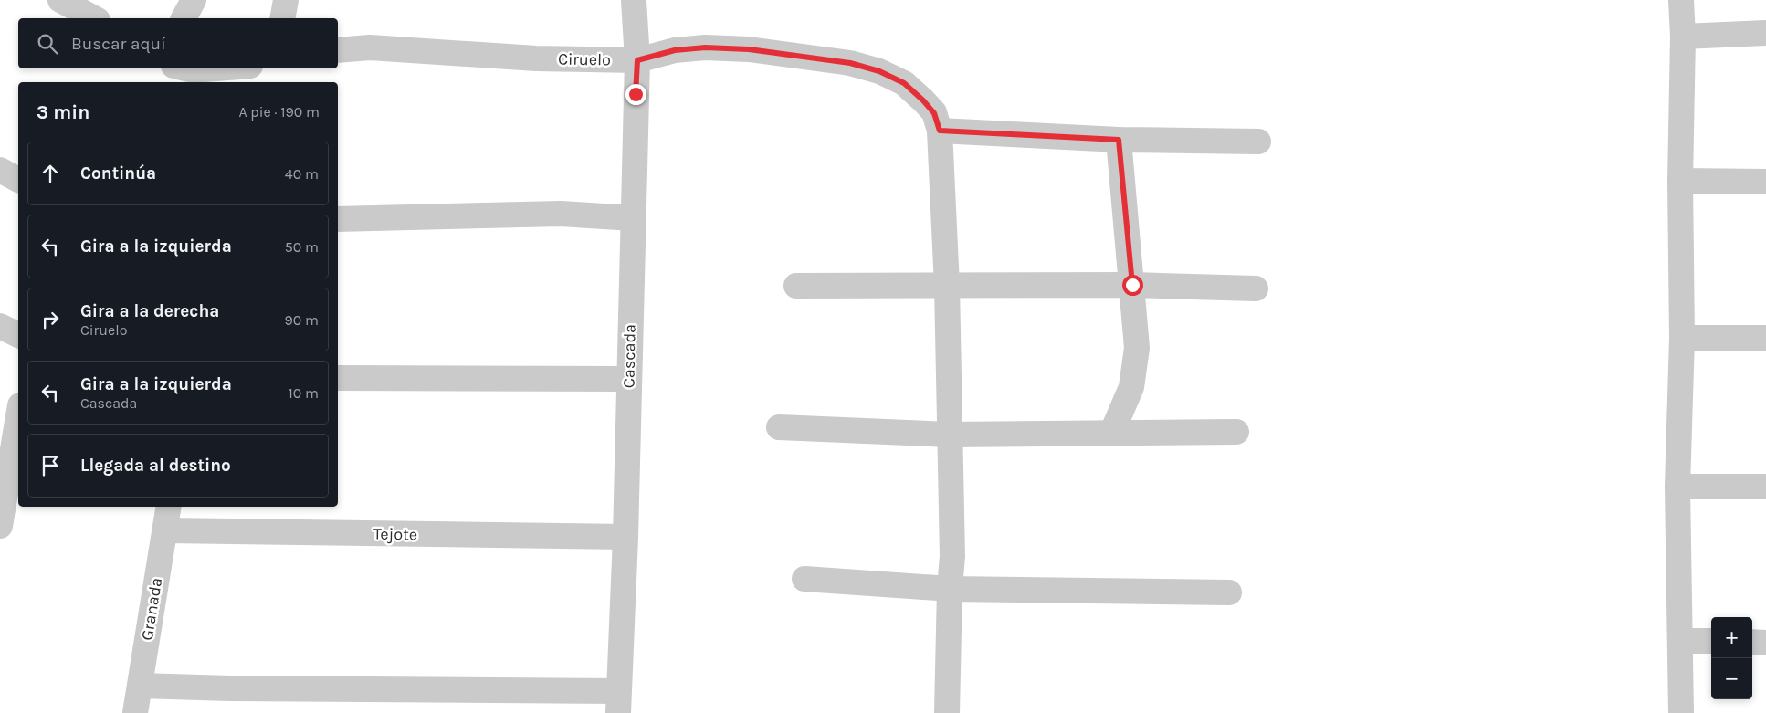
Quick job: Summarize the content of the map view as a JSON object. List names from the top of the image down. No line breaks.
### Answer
{"streets":{"street":["Ciruelo","Cascada","Tejote","Granada"]},"crossings":[["Ciruelo","Cascada"],["Cascada","Tejote"],["Tejote","Granada"]],"page":{"search":"Buscar aquí","heading":["3 min","A pie · 190 m"],"list":[["Continúa","40 m"],["Gira a la izquierda","50 m"],["Gira a la derecha","Ciruelo","90 m"],["Gira a la izquierda","Cascada","10 m"],"Llegada al destino"],"map_buttons":["+","−"]}}
